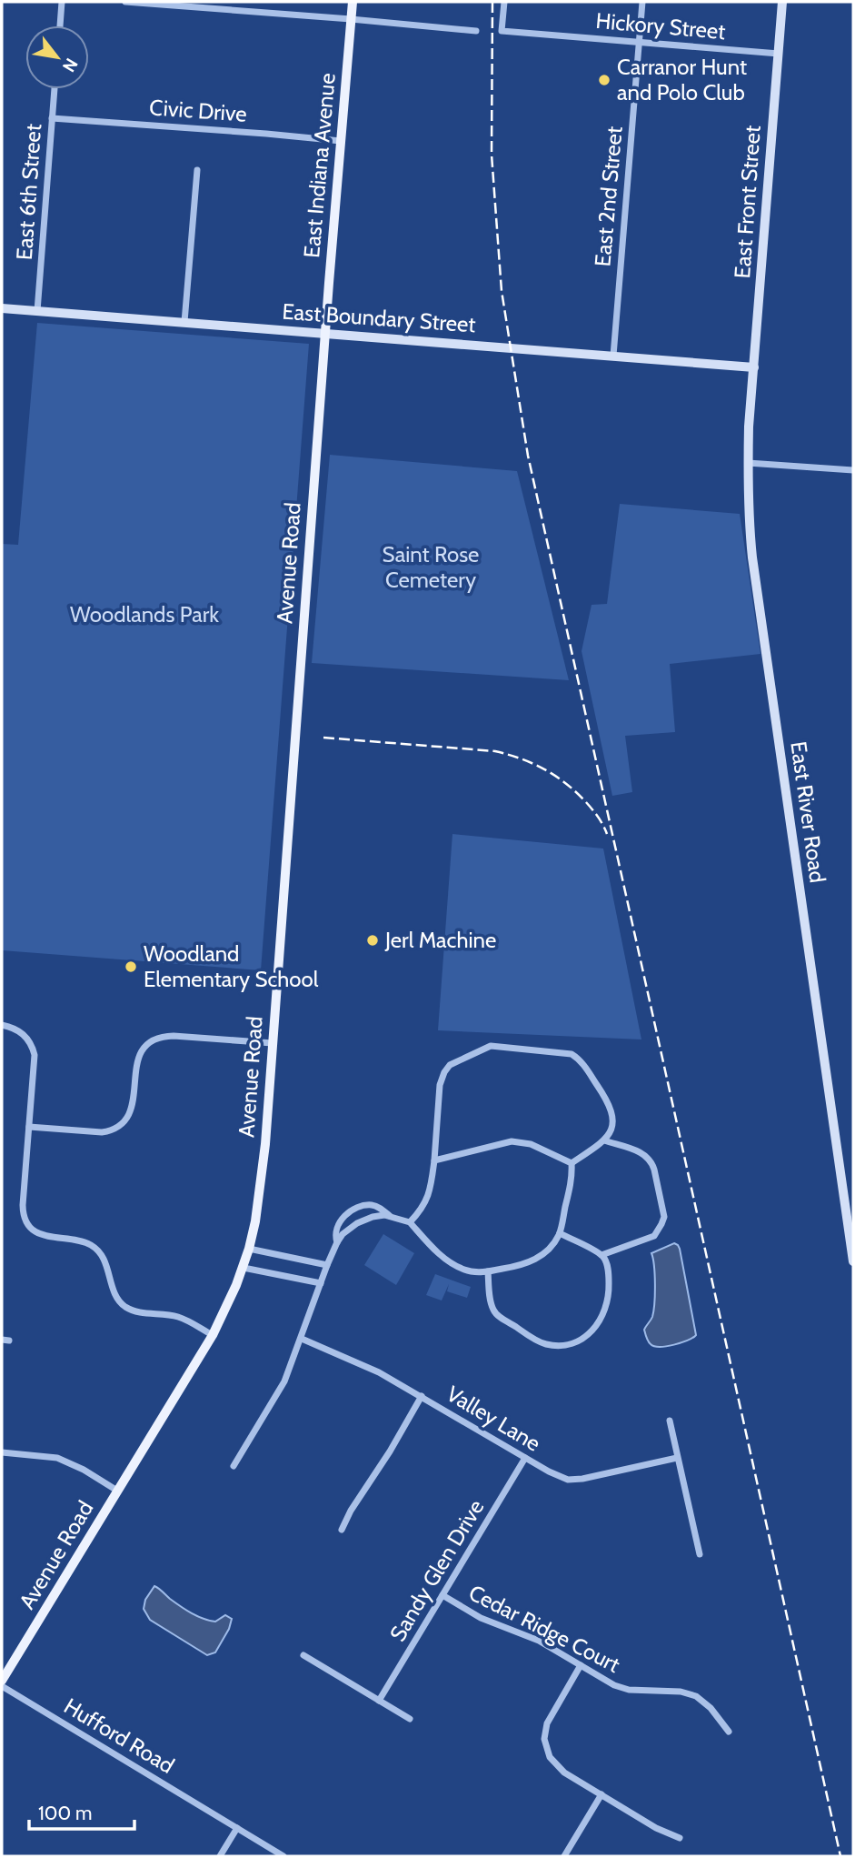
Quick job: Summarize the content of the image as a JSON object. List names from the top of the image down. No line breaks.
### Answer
{"streets":{"main road":["East Indiana Avenue","East Front Street","East Boundary Street","Avenue Road","East River Road"],"street":["Hickory Street","Civic Drive","East 6th Street","East 2nd Street","Valley Lane","Sandy Glen Drive","Cedar Ridge Court","Hufford Road"]},"crossings":[["Hickory Street","East 2nd Street"],["Hickory Street","East Front Street"],["Civic Drive","East Indiana Avenue"],["Civic Drive","East 6th Street"],["East Indiana Avenue","East Boundary Street"],["East Indiana Avenue","Avenue Road"],["East 6th Street","East Boundary Street"],["East 2nd Street","East Boundary Street"],["East Front Street","East Boundary Street"],["East Front Street","East River Road"],["East Boundary Street","Avenue Road"],["East Boundary Street","East River Road"],["Valley Lane","Sandy Glen Drive"],["Sandy Glen Drive","Cedar Ridge Court"]],"parks":["Saint Rose Cemetery","Woodlands Park"],"places":["Carranor Hunt and Polo Club","Jerl Machine","Woodland Elementary School"],"scale_bar":"100 m","north":"bottom right"}
